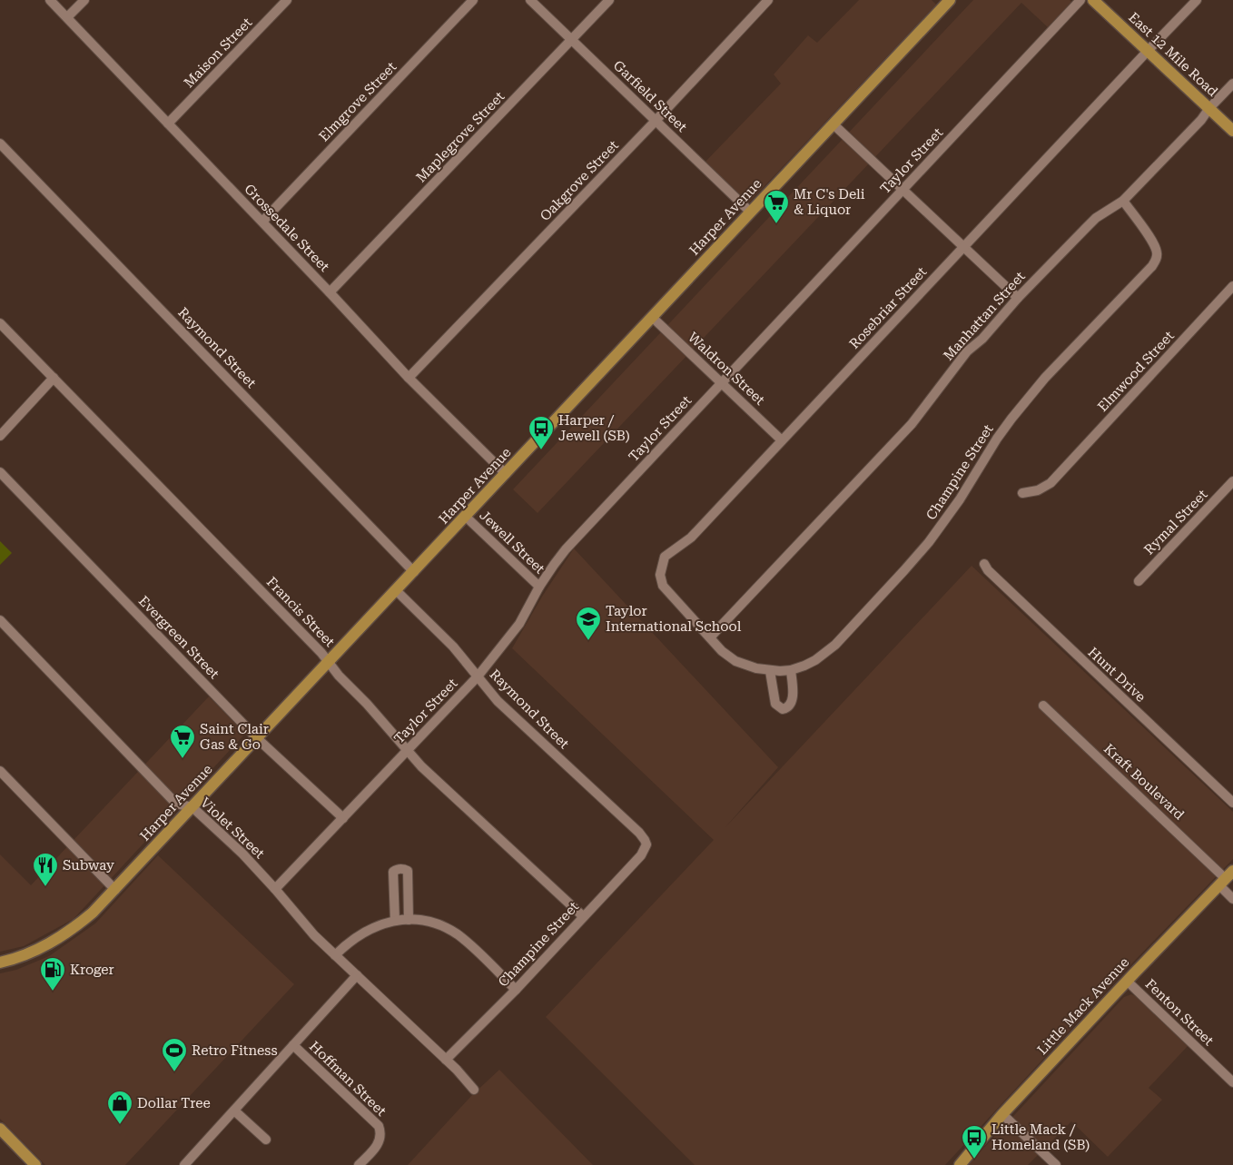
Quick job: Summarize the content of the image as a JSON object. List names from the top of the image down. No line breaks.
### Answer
{"streets":{"main road":["East 12 Mile Road","Harper Avenue","Little Mack Avenue"],"street":["Maison Street","Garfield Street","Elmgrove Street","Maplegrove Street","Taylor Street","Oakgrove Street","Grossedale Street","Rosebriar Street","Manhattan Street","Raymond Street","Waldron Street","Elmwood Street","Champine Street","Rymal Street","Jewell Street","Francis Street","Evergreen Street","Hunt Drive","Kraft Boulevard","Violet Street","Fenton Street","Hoffman Street"]},"crossings":[["Maison Street","Grossedale Street"],["East 12 Mile Road","Rosebriar Street"],["East 12 Mile Road","Manhattan Street"],["Garfield Street","Maplegrove Street"],["Garfield Street","Oakgrove Street"],["Garfield Street","Harper Avenue"],["Elmgrove Street","Grossedale Street"],["Maplegrove Street","Grossedale Street"],["Taylor Street","Raymond Street"],["Taylor Street","Waldron Street"],["Taylor Street","Jewell Street"],["Taylor Street","Francis Street"],["Taylor Street","Evergreen Street"],["Taylor Street","Violet Street"],["Oakgrove Street","Grossedale Street"],["Harper Avenue","Grossedale Street"],["Harper Avenue","Raymond Street"],["Harper Avenue","Waldron Street"],["Harper Avenue","Jewell Street"],["Harper Avenue","Francis Street"],["Harper Avenue","Evergreen Street"],["Harper Avenue","Violet Street"],["Rosebriar Street","Manhattan Street"],["Rosebriar Street","Waldron Street"],["Rosebriar Street","Champine Street"],["Manhattan Street","Champine Street"],["Raymond Street","Champine Street"],["Champine Street","Francis Street"],["Champine Street","Violet Street"],["Kraft Boulevard","Little Mack Avenue"],["Little Mack Avenue","Fenton Street"]],"places":{"supermarket":["Mr C's Deli & Liquor","Saint Clair Gas & Go"],"bus stop":["Harper / Jewell (SB)","Little Mack / Homeland (SB)"],"school or university":["Taylor International School"],"restaurant":["Subway"],"fuel station":["Kroger"],"sports":["Retro Fitness"],"shop":["Dollar Tree"]}}
